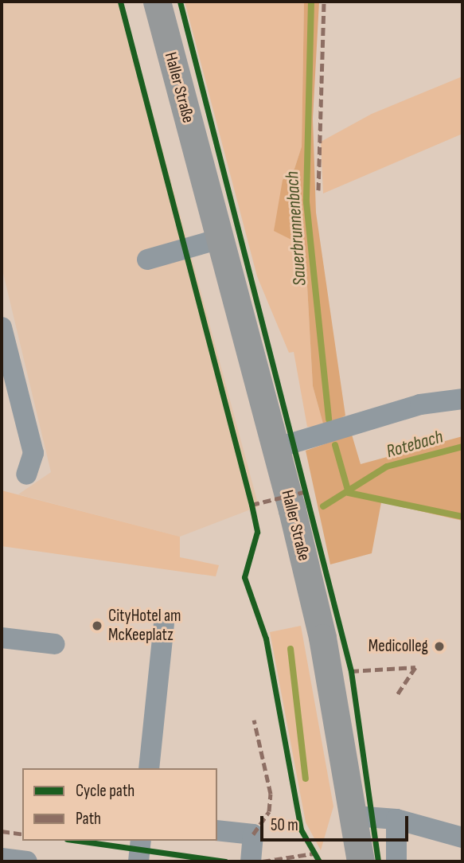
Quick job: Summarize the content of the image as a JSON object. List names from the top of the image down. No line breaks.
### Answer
{"streets":{"main road":["Haller Straße"]},"water":["Sauerbrunnenbach","Rotebach"],"places":["CityHotel am McKeeplatz","Medicolleg"],"legend":["Cycle path","Path"],"scale_bar":"50 m"}
